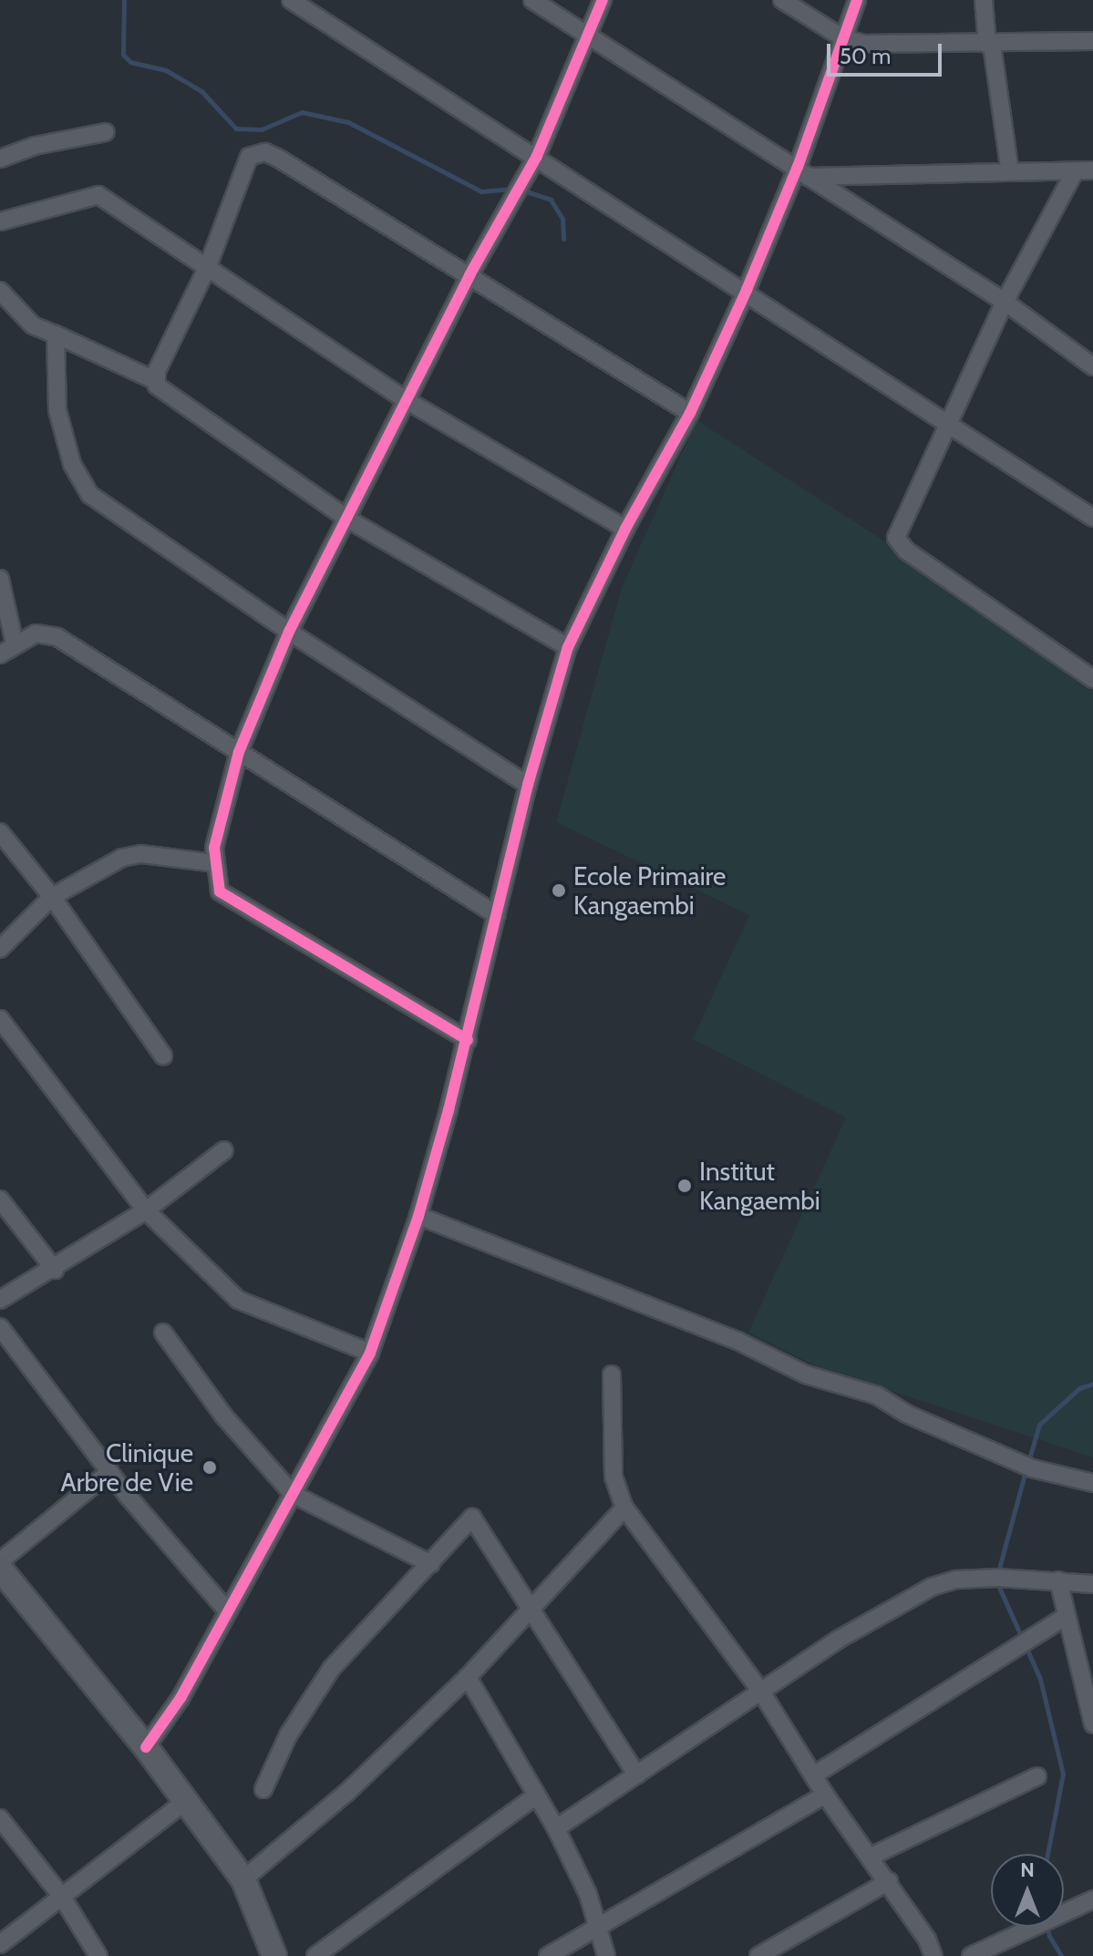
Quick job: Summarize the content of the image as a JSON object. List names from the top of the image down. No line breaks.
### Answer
{"places":["Ecole Primaire Kangaembi","Institut Kangaembi","Clinique Arbre de Vie"],"scale_bar":"50 m","north":"top"}
